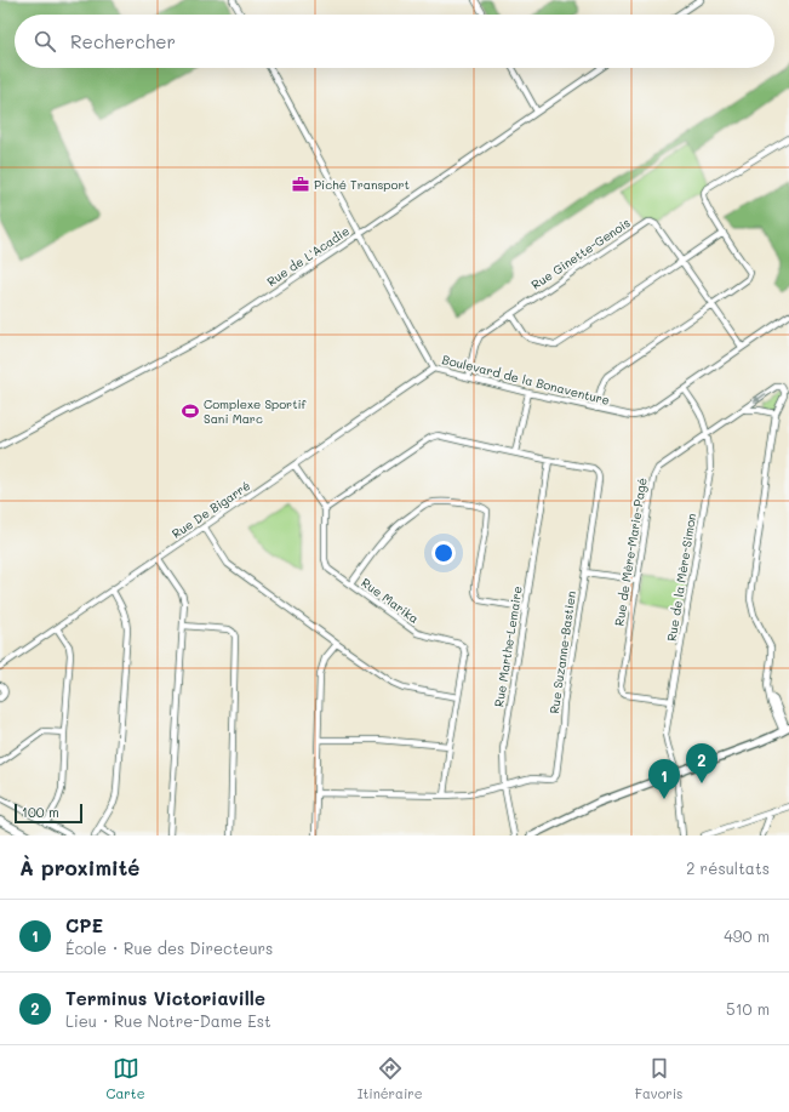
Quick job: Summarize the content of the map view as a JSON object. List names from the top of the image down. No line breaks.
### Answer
{"streets":{"street":["Rue Ginette-Genois","Rue de L'Acadie","Boulevard de la Bonaventure","Rue De Bigarré","Rue de Mère-Marie-Pagé","Rue de la Mère-Simon","Rue Marika","Rue Marthe-Lemaire","Rue Suzanne-Bastien"]},"crossings":[["Rue Ginette-Genois","Boulevard de la Bonaventure"],["Rue de L'Acadie","Boulevard de la Bonaventure"],["Boulevard de la Bonaventure","Rue De Bigarré"],["Boulevard de la Bonaventure","Rue de la Mère-Simon"],["Rue de Mère-Marie-Pagé","Rue de la Mère-Simon"],["Rue Marthe-Lemaire","Rue Suzanne-Bastien"]],"places":{"office":["Piché Transport"],"sports":["Complexe Sportif Sani Marc"]},"scale_bar":"100 m","page":{"search":"Rechercher","pins":["2","1"],"scale":"100 m","heading":["À proximité","2 résultats"],"list":[{"mark":"1","name":"CPE","note":"École · Rue des Directeurs","value":"490 m"},{"mark":"2","name":"Terminus Victoriaville","note":"Lieu · Rue Notre-Dame Est","value":"510 m"}],"nav":["Carte","Itinéraire","Favoris"]}}
